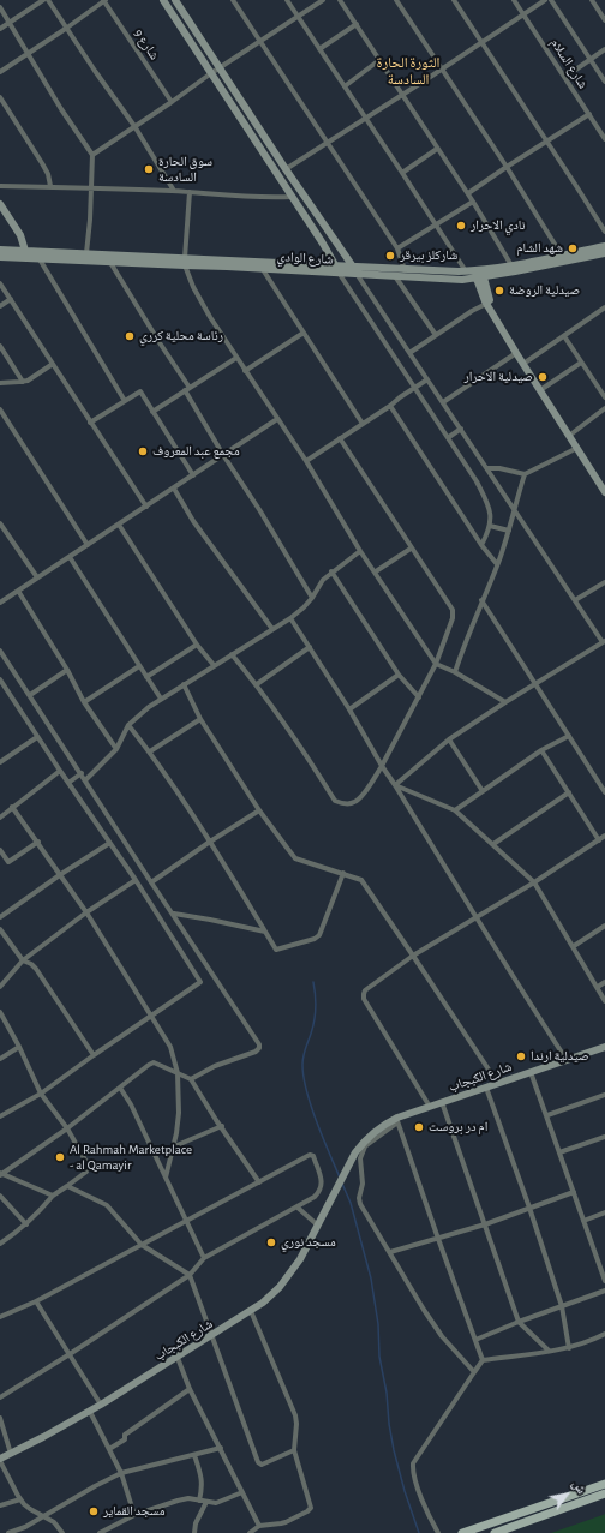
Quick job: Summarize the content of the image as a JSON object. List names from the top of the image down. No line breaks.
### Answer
{"streets":{"main road":["شارع الوادي","شارع الكبجاب"],"street":["شارع 9","شارع السلام"]},"districts":["الثورة الحارة السادسة"],"places":["سوق الحارة السادسة","نادي الاحرار","شهد الشام","شاركلز بيرقر","صيدلية الروضة","رئاسة محلية كرري","صيدلية الاحرار","مجمع عبد المعروف","صيدلية ارندا","ام در بروست","Al Rahmah Marketplace - al Qamayir","مسجد نوري","مسجد القماير"],"north":"top right"}
